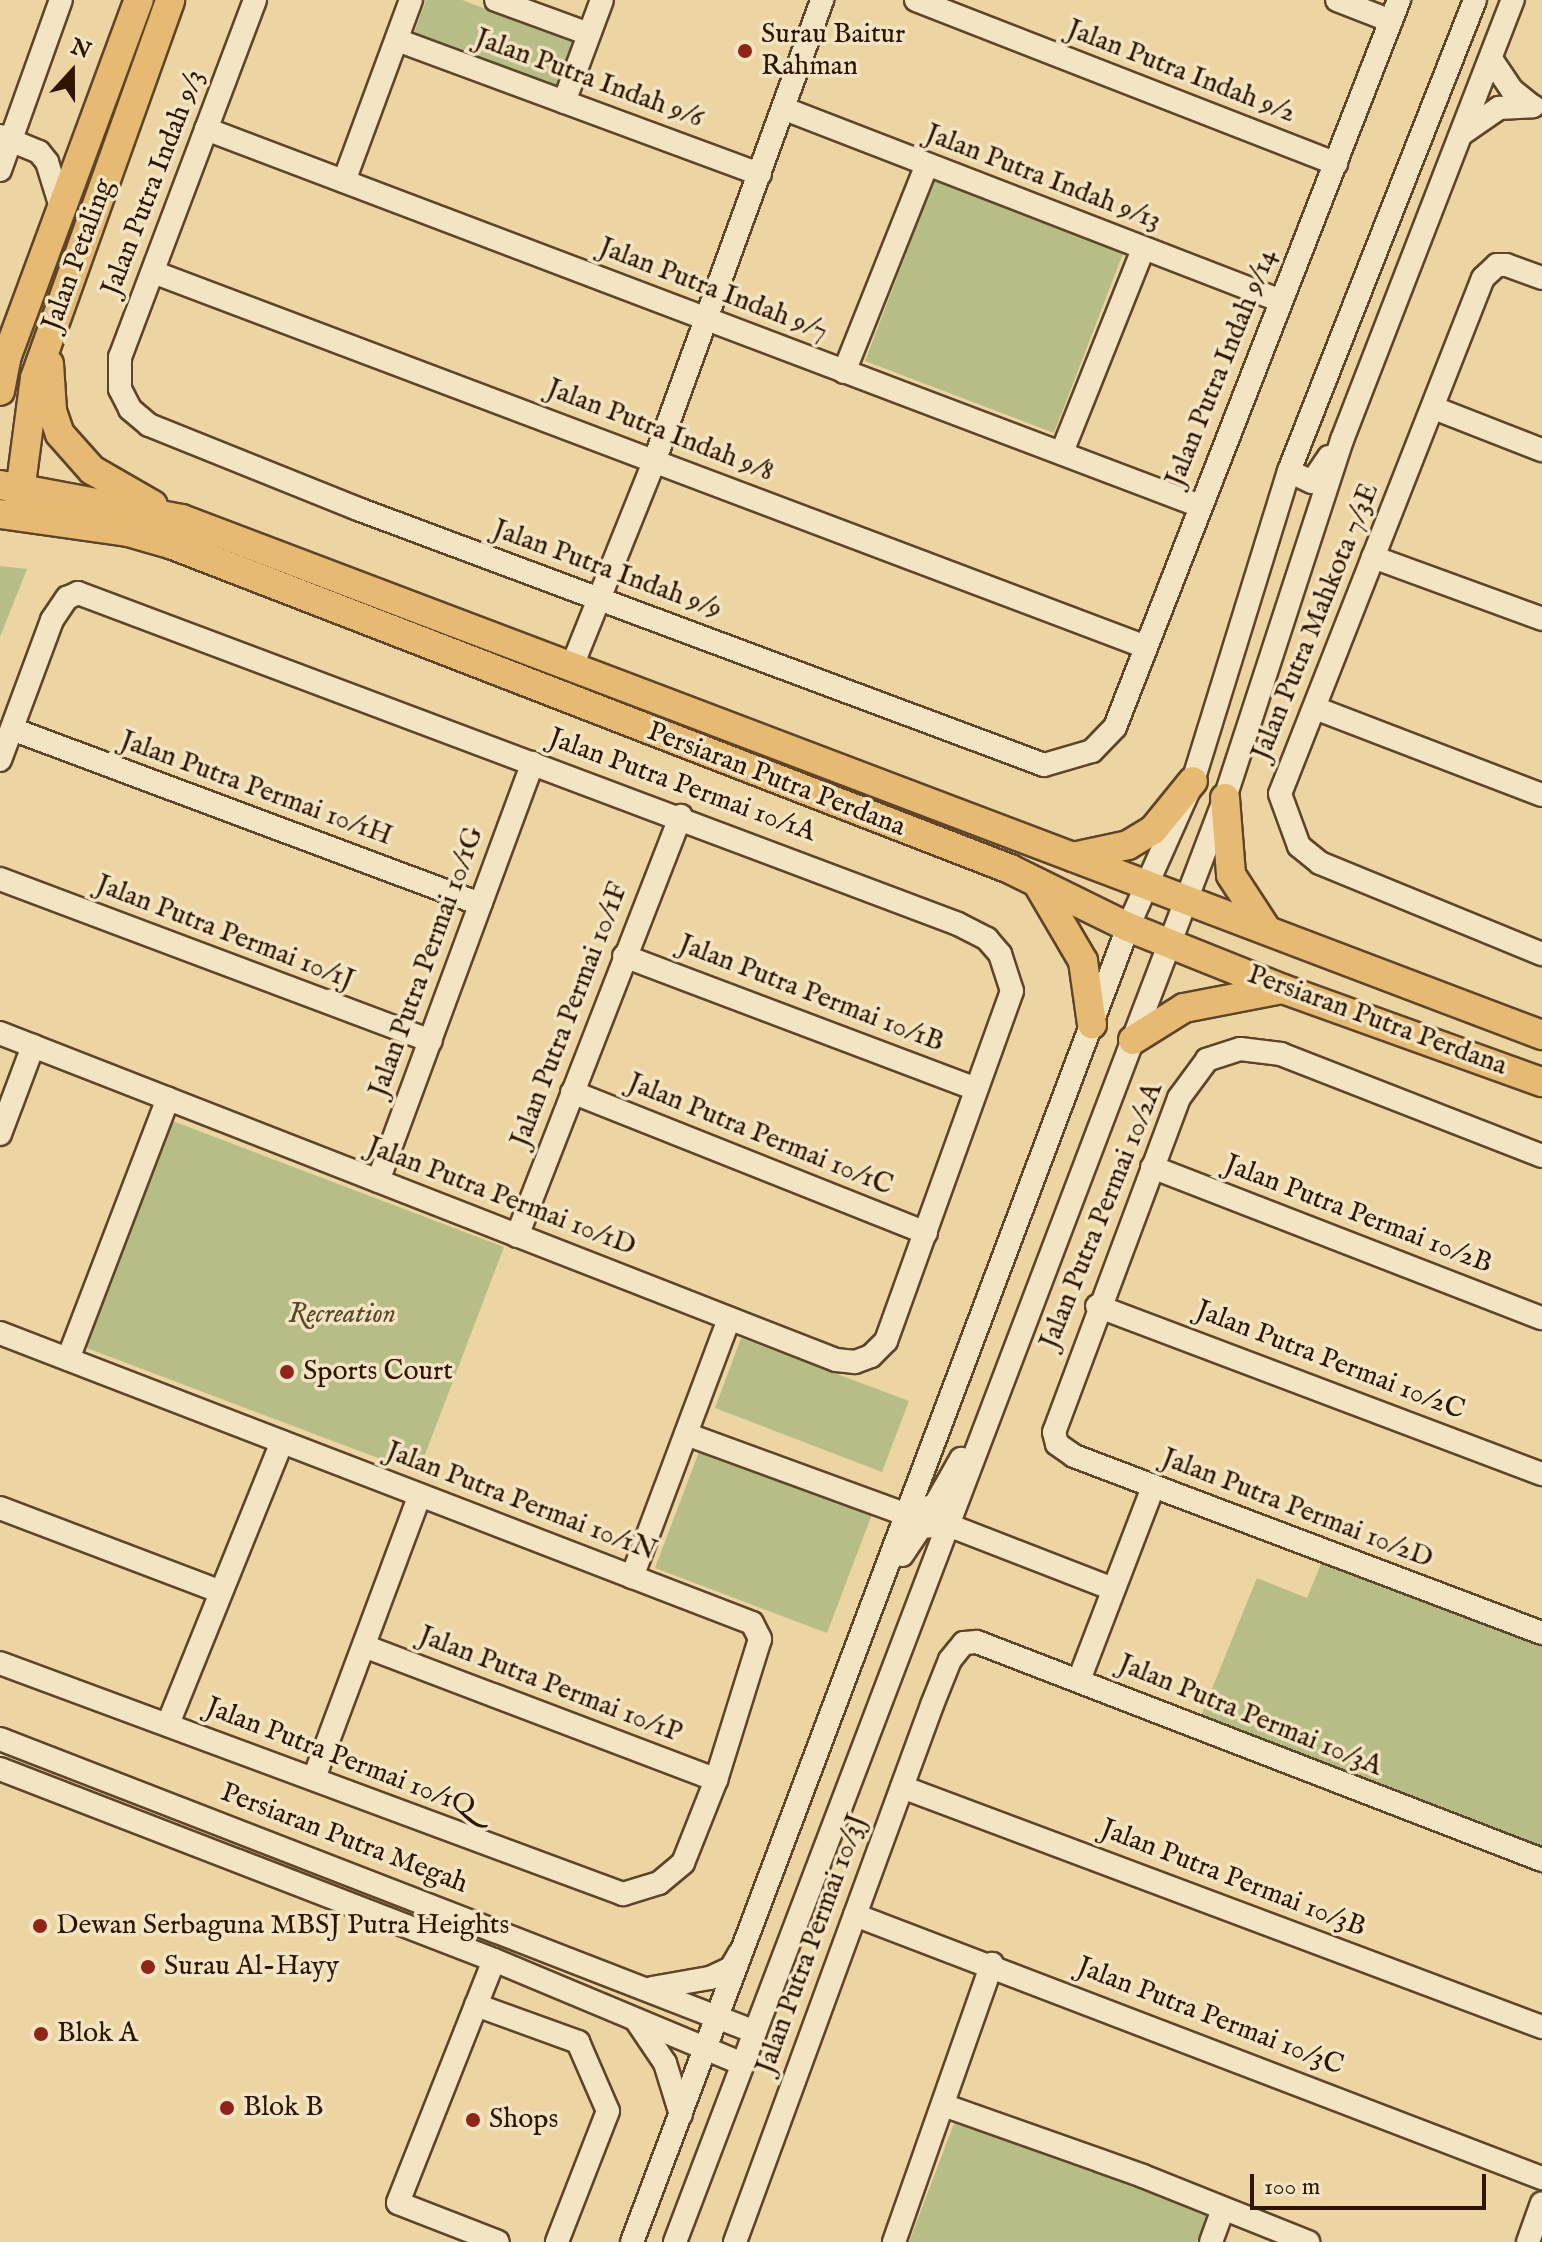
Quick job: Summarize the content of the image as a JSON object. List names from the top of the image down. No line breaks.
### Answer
{"streets":{"main road":["Jalan Petaling","Persiaran Putra Perdana"],"street":["Jalan Putra Indah 9/2","Jalan Putra Indah 9/6","Jalan Putra Indah 9/13","Jalan Putra Indah 9/3","Jalan Putra Indah 9/7","Jalan Putra Indah 9/14","Jalan Putra Indah 9/8","Jalan Putra Indah 9/9","Jalan Putra Mahkota 7/3E","Jalan Putra Permai 10/1A","Jalan Putra Permai 10/1H","Jalan Putra Permai 10/1J","Jalan Putra Permai 10/1G","Jalan Putra Permai 10/1B","Jalan Putra Permai 10/1F","Jalan Putra Permai 10/1C","Jalan Putra Permai 10/1D","Jalan Putra Permai 10/2B","Jalan Putra Permai 10/2A","Jalan Putra Permai 10/2C","Jalan Putra Permai 10/1N","Jalan Putra Permai 10/2D","Jalan Putra Permai 10/1P","Jalan Putra Permai 10/3A","Jalan Putra Permai 10/1Q","Persiaran Putra Megah","Jalan Putra Permai 10/3B","Jalan Putra Permai 10/3J","Jalan Putra Permai 10/3C"]},"crossings":[["Jalan Putra Indah 9/2","Jalan Putra Indah 9/14"],["Jalan Putra Indah 9/13","Jalan Putra Indah 9/14"],["Jalan Putra Indah 9/3","Jalan Putra Indah 9/7"],["Jalan Putra Indah 9/3","Jalan Putra Indah 9/8"],["Jalan Putra Indah 9/3","Jalan Putra Indah 9/9"],["Jalan Petaling","Persiaran Putra Perdana"],["Jalan Putra Indah 9/7","Jalan Putra Indah 9/14"],["Jalan Putra Indah 9/14","Jalan Putra Indah 9/8"],["Jalan Putra Indah 9/14","Jalan Putra Indah 9/9"],["Jalan Putra Permai 10/1A","Jalan Putra Permai 10/1H"],["Jalan Putra Permai 10/1A","Jalan Putra Permai 10/1G"],["Jalan Putra Permai 10/1A","Jalan Putra Permai 10/1B"],["Jalan Putra Permai 10/1A","Jalan Putra Permai 10/1F"],["Jalan Putra Permai 10/1A","Jalan Putra Permai 10/1C"],["Jalan Putra Permai 10/1A","Jalan Putra Permai 10/1D"],["Jalan Putra Permai 10/1H","Jalan Putra Permai 10/1G"],["Jalan Putra Permai 10/1J","Jalan Putra Permai 10/1G"],["Jalan Putra Permai 10/1G","Jalan Putra Permai 10/1D"],["Jalan Putra Permai 10/1B","Jalan Putra Permai 10/1F"],["Jalan Putra Permai 10/1F","Jalan Putra Permai 10/1C"],["Jalan Putra Permai 10/1F","Jalan Putra Permai 10/1D"],["Jalan Putra Permai 10/1C","Jalan Putra Permai 10/1D"],["Jalan Putra Permai 10/2B","Jalan Putra Permai 10/2A"],["Jalan Putra Permai 10/2A","Jalan Putra Permai 10/2C"],["Jalan Putra Permai 10/2A","Jalan Putra Permai 10/2D"],["Jalan Putra Permai 10/1N","Jalan Putra Permai 10/1P"],["Jalan Putra Permai 10/1N","Jalan Putra Permai 10/1Q"],["Jalan Putra Permai 10/3A","Jalan Putra Permai 10/3J"],["Jalan Putra Permai 10/3B","Jalan Putra Permai 10/3J"],["Jalan Putra Permai 10/3J","Jalan Putra Permai 10/3C"]],"parks":["Recreation"],"places":["Surau Baitur Rahman","Sports Court","Dewan Serbaguna MBSJ Putra Heights","Surau Al-Hayy","Blok A","Blok B","Shops"],"scale_bar":"100 m","north":"top"}
